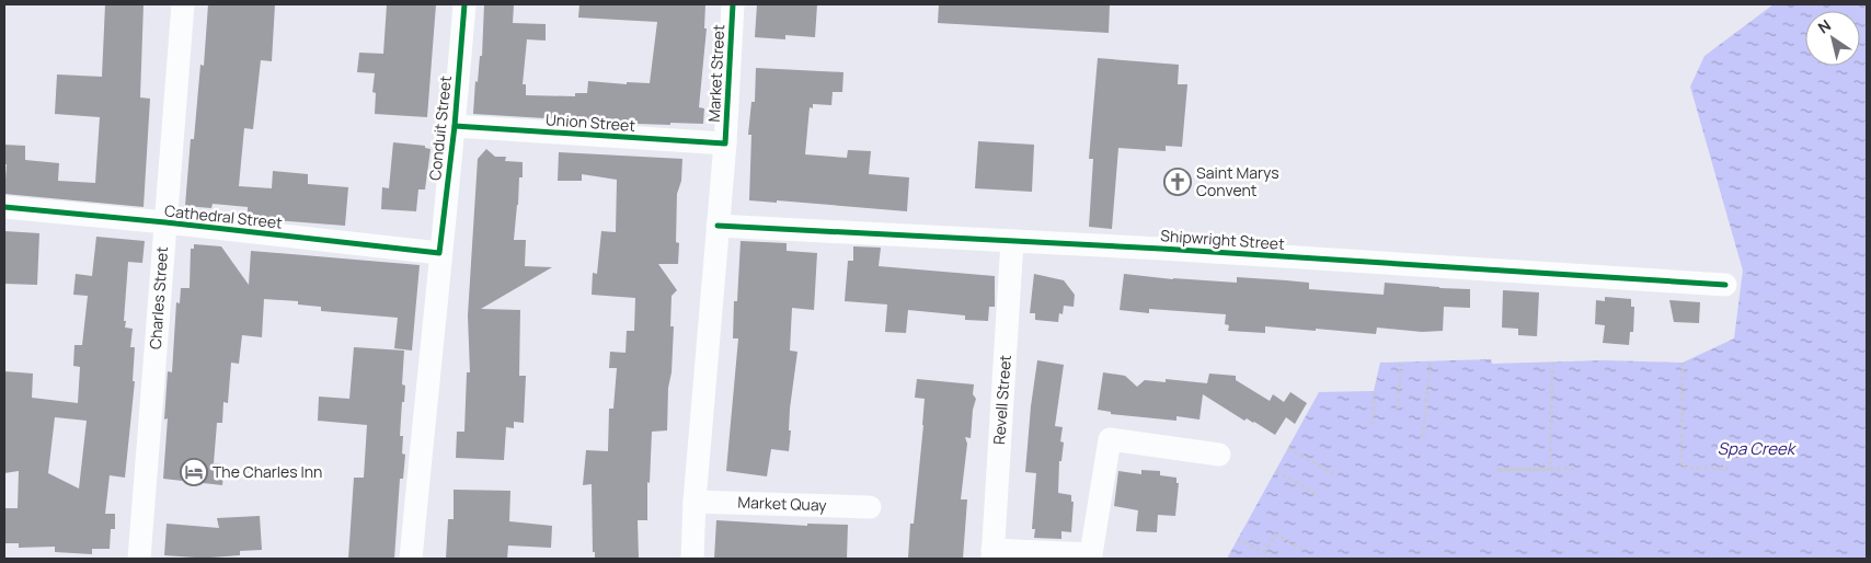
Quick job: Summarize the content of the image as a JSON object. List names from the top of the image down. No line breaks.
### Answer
{"streets":{"street":["Market Street","Union Street","Conduit Street","Cathedral Street","Shipwright Street","Charles Street","Revell Street","Market Quay"]},"crossings":[["Market Street","Union Street"],["Market Street","Shipwright Street"],["Market Street","Market Quay"],["Union Street","Conduit Street"],["Conduit Street","Cathedral Street"],["Cathedral Street","Charles Street"],["Shipwright Street","Revell Street"]],"water":["Spa Creek"],"places":{"church":["Saint Marys Convent"],"hotel":["The Charles Inn"]},"north":"top left"}
